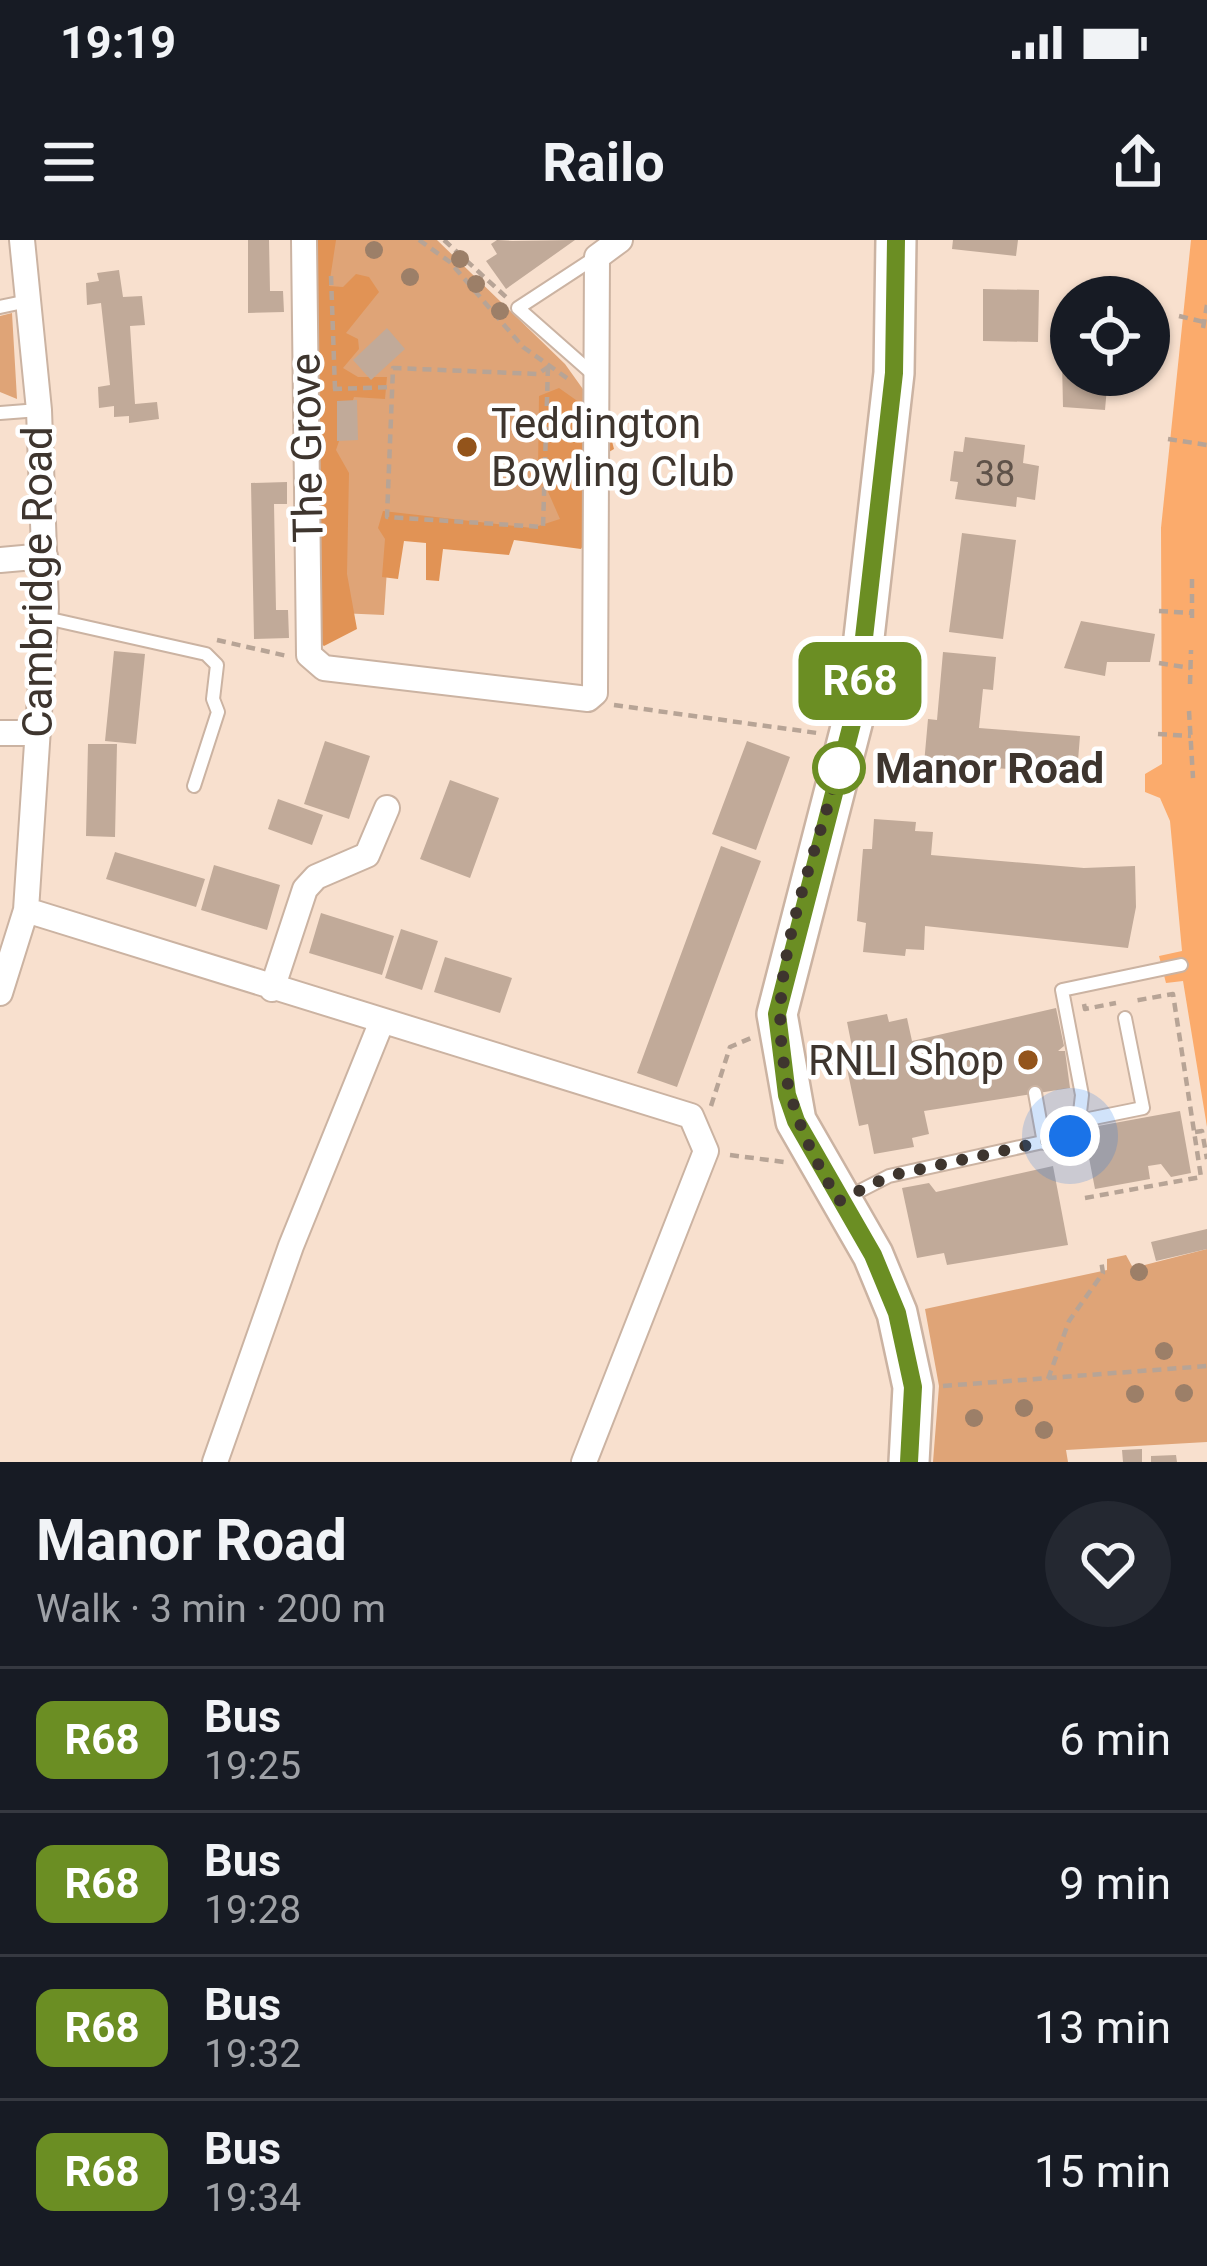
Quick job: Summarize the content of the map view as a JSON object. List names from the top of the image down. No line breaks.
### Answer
{"streets":{"street":["The Grove","Cambridge Road"]},"places":["Teddington Bowling Club","Manor Road","RNLI Shop"],"lines":["bus line R68"],"house_numbers":["38"],"page":{"status":"19:19","header":"Railo","on_map":"R68","heading":["Manor Road","Walk · 3 min · 200 m"],"list":[{"mark":"R68","name":"Bus","note":"19:25","value":"6 min"},{"mark":"R68","name":"Bus","note":"19:28","value":"9 min"},{"mark":"R68","name":"Bus","note":"19:32","value":"13 min"},{"mark":"R68","name":"Bus","note":"19:34","value":"15 min"}]}}
